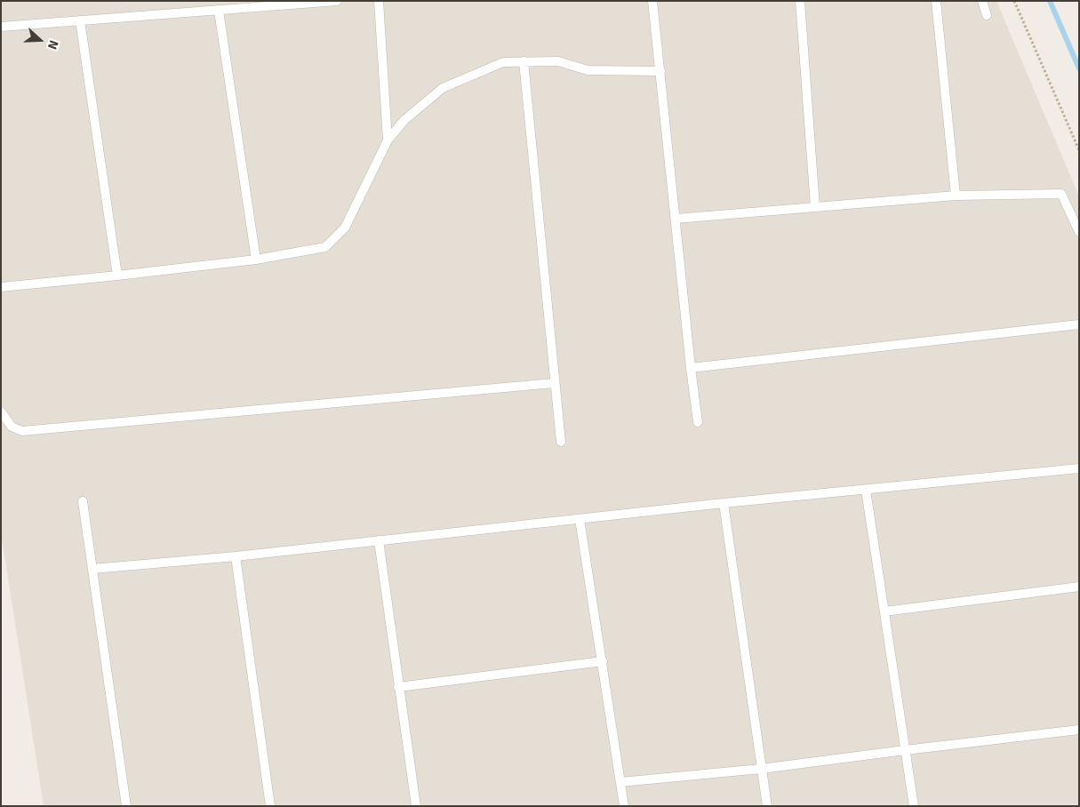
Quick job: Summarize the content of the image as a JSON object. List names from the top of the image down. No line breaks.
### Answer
{"north":"right"}
